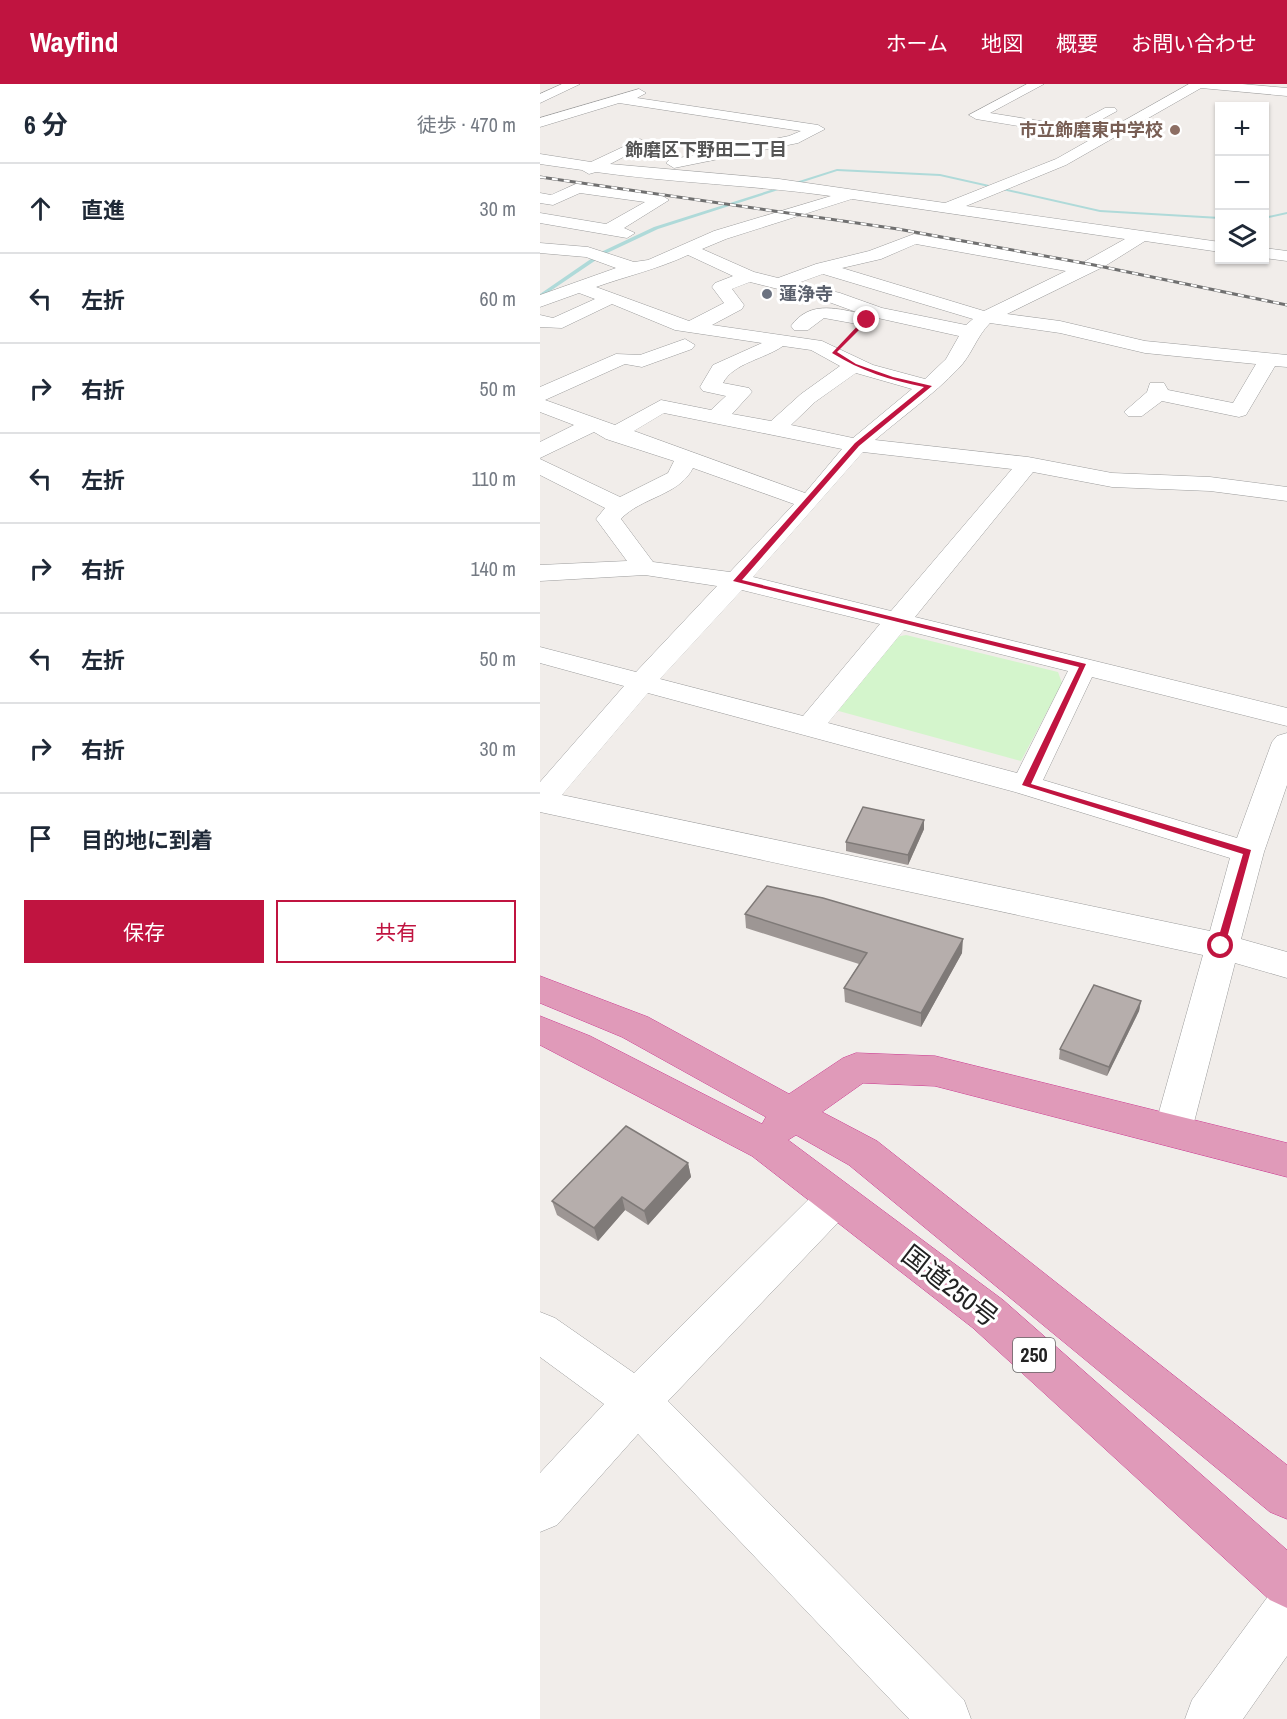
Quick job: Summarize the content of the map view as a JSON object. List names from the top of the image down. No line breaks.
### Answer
{"streets":{"highway":["国道250号","250"]},"districts":["飾磨区下野田二丁目"],"places":["市立飾磨東中学校","蓮浄寺"],"page":{"header":"Wayfind","nav":["ホーム","地図","概要","お問い合わせ"],"heading":["6 分","徒歩 · 470 m"],"map_buttons":["+","−"],"list":[["直進","30 m"],["左折","60 m"],["右折","50 m"],["左折","110 m"],["右折","140 m"],["左折","50 m"],["右折","30 m"],"目的地に到着"],"buttons":["保存","共有"]}}
